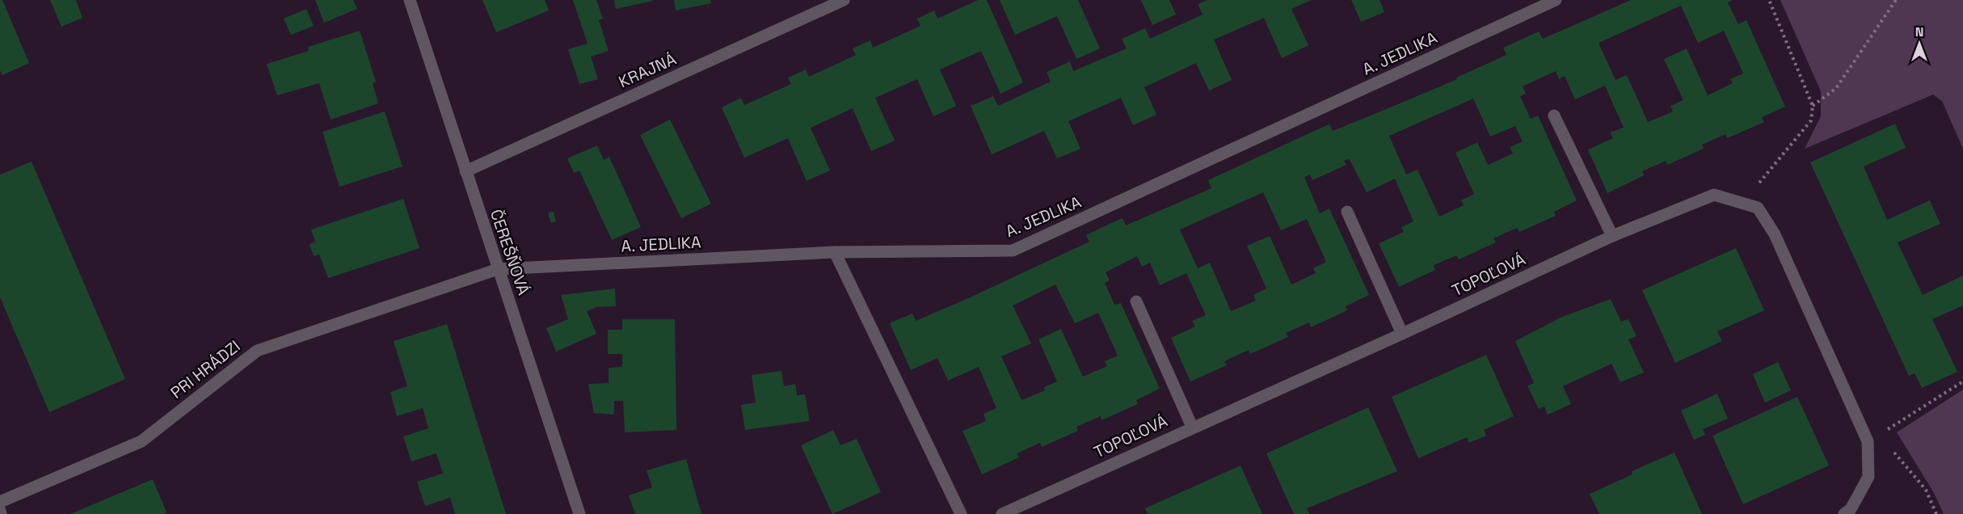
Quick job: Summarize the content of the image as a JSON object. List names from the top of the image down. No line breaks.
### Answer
{"streets":{"street":["A. JEDLIKA","KRAJNÁ","ČEREŠŇOVÁ","TOPOĽOVÁ","PRI HRÁDZI"]},"crossings":[["A. JEDLIKA","ČEREŠŇOVÁ"],["A. JEDLIKA","PRI HRÁDZI"],["KRAJNÁ","ČEREŠŇOVÁ"],["ČEREŠŇOVÁ","PRI HRÁDZI"]],"north":"top"}
